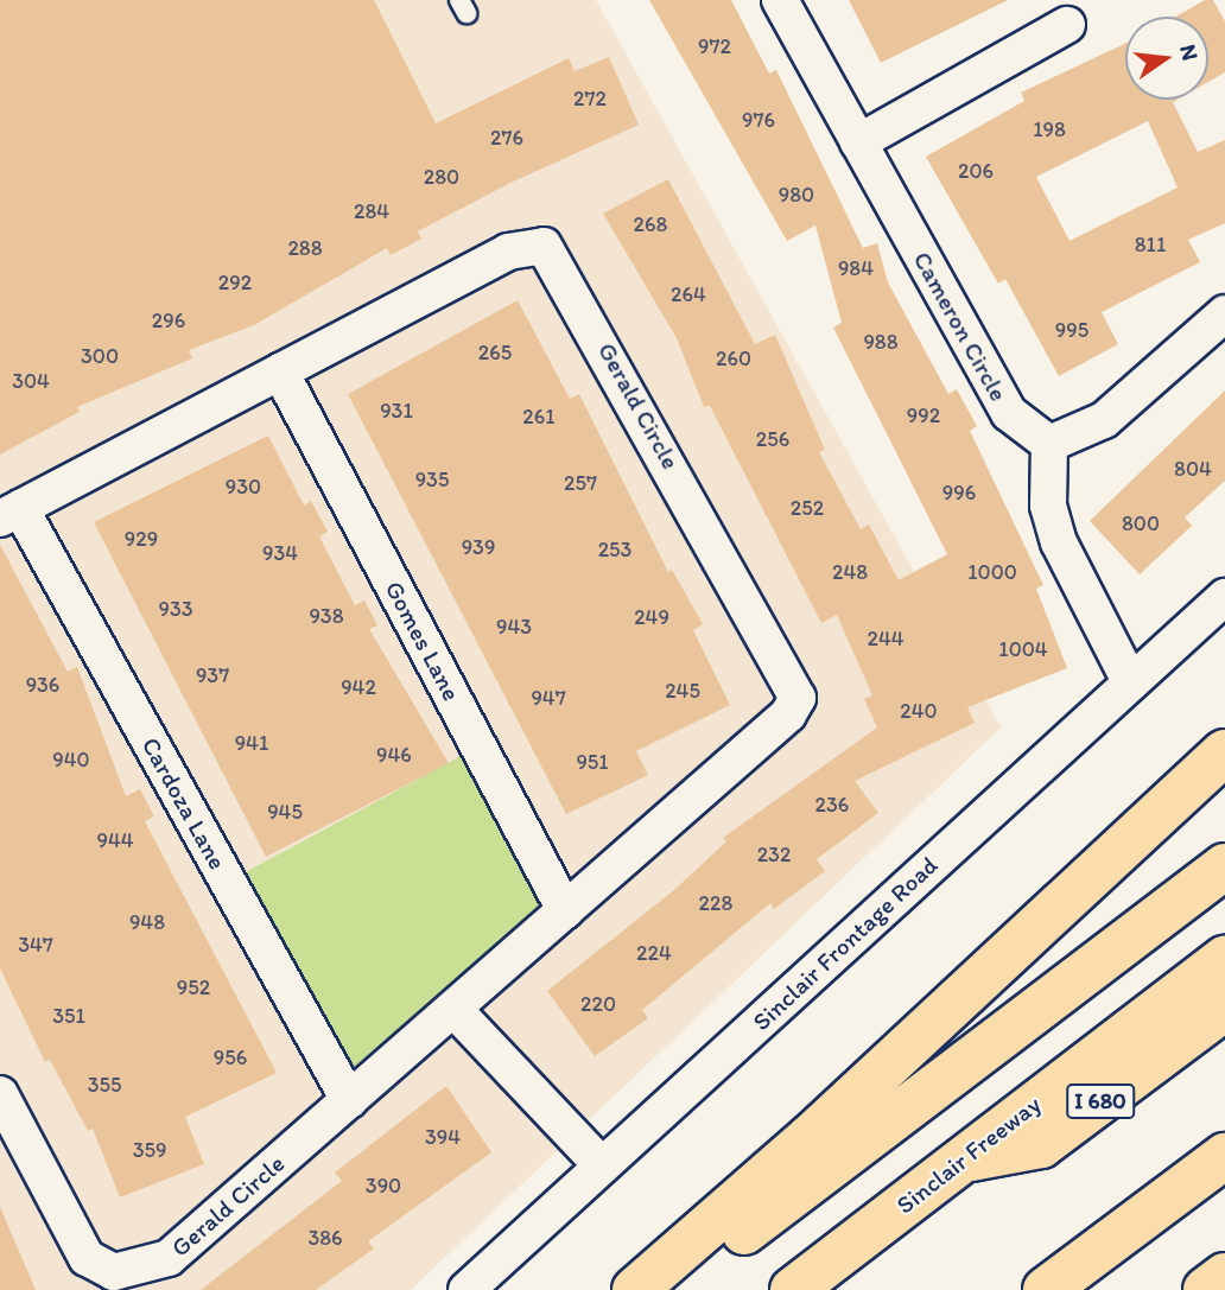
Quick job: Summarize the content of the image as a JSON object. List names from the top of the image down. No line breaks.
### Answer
{"streets":{"highway":["I 680","Sinclair Freeway"],"street":["Cameron Circle","Gerald Circle","Gomes Lane","Cardoza Lane","Sinclair Frontage Road"]},"crossings":[["Gerald Circle","Gomes Lane"],["Gerald Circle","Cardoza Lane"],["I 680","Sinclair Freeway"]],"house_numbers":["972","272","976","198","276","206","280","980","284","268","811","288","984","292","264","296","995","988","265","300","260","304","931","992","261","256","804","935","257","930","996","252","800","929","939","253","934","248","1000","933","938","249","943","244","1004","937","936","942","245","947","240","941","946","940","951","236","945","944","232","228","948","347","224","952","220","351","956","355","394","359","390","386"],"north":"right"}
